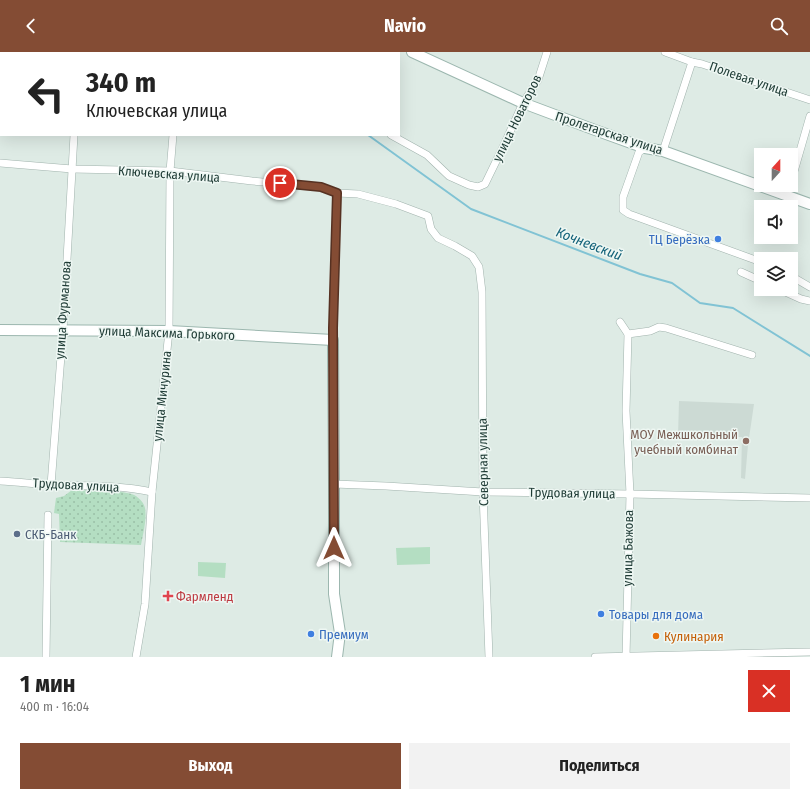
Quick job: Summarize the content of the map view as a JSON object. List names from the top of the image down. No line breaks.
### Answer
{"streets":{"street":["Полевая улица","улица Новаторов","Пролетарская улица","Ключевская улица","улица Фурманова","улица Максима Горького","улица Мичурина","Северная улица","Трудовая улица","улица Бажова"]},"crossings":[["улица Новаторов","Пролетарская улица"],["Ключевская улица","улица Фурманова"],["Ключевская улица","улица Мичурина"],["Ключевская улица","Северная улица"],["улица Фурманова","улица Максима Горького"],["улица Фурманова","Трудовая улица"],["улица Максима Горького","улица Мичурина"],["улица Мичурина","Трудовая улица"],["Северная улица","Трудовая улица"],["Трудовая улица","улица Бажова"]],"water":["Кочневский"],"places":{"other":["ТЦ Берёзка","МОУ Межшкольный учебный комбинат","СКБ-Банк","Товары для дома","Премиум","Кулинария"],"health":["Фармленд"]},"north":"top","page":{"header":"Navio","turn":["340 m","Ключевская улица"],"heading":["1 мин","400 m · 16:04"],"buttons":["Выход","Поделиться"]}}
